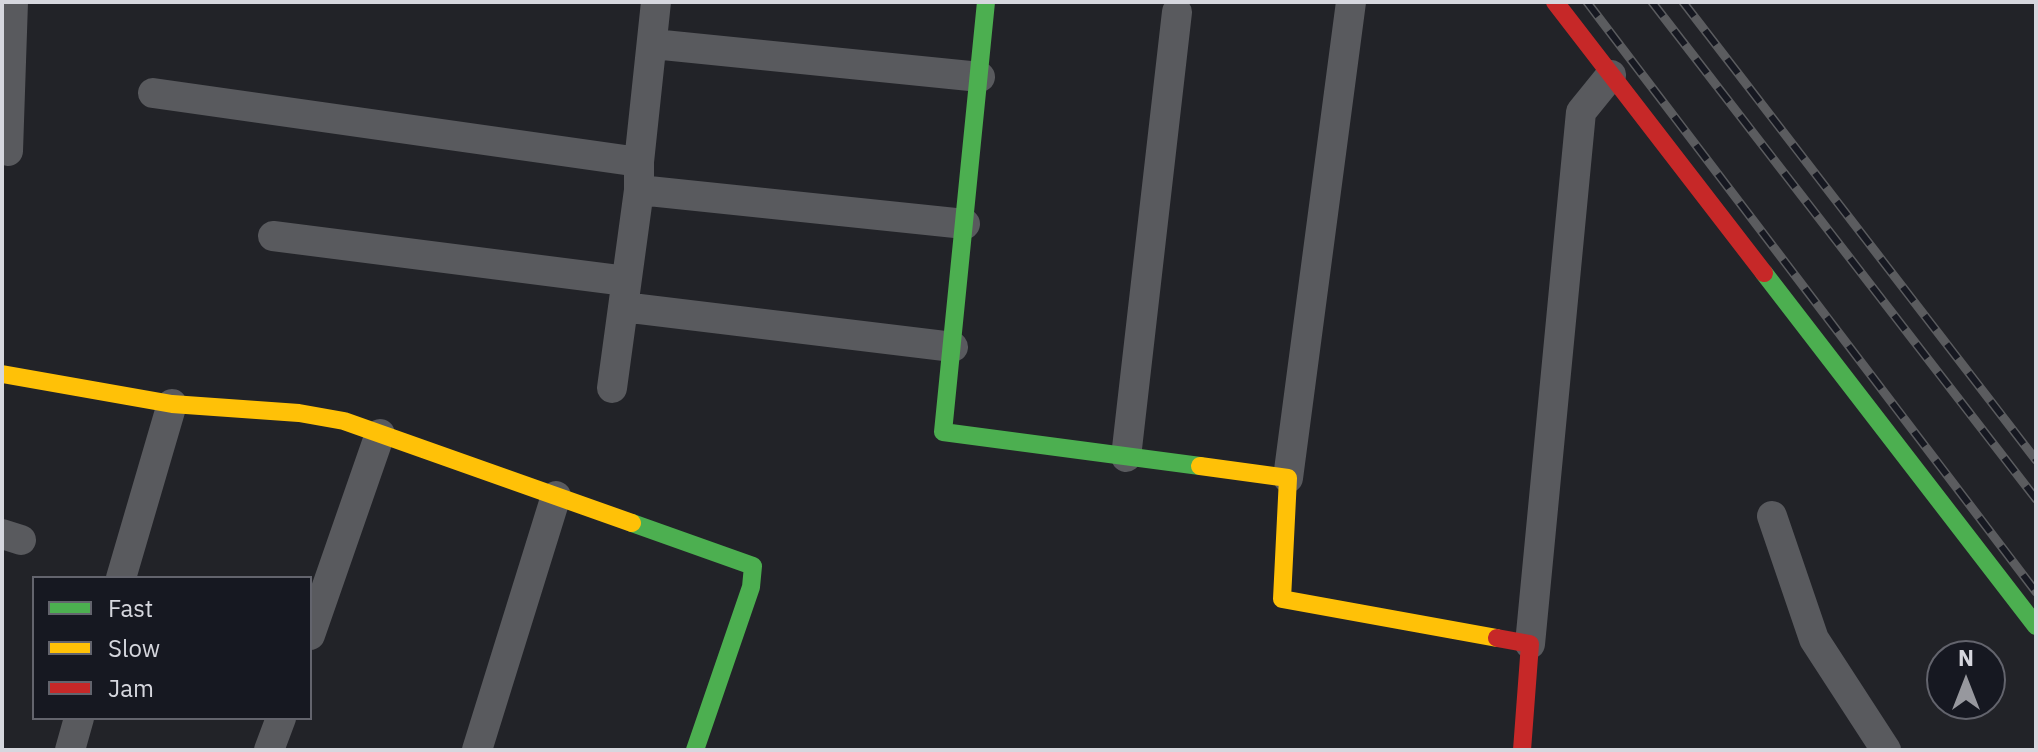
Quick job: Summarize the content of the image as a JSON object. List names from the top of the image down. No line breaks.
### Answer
{"legend":["Fast","Slow","Jam"],"north":"top"}
